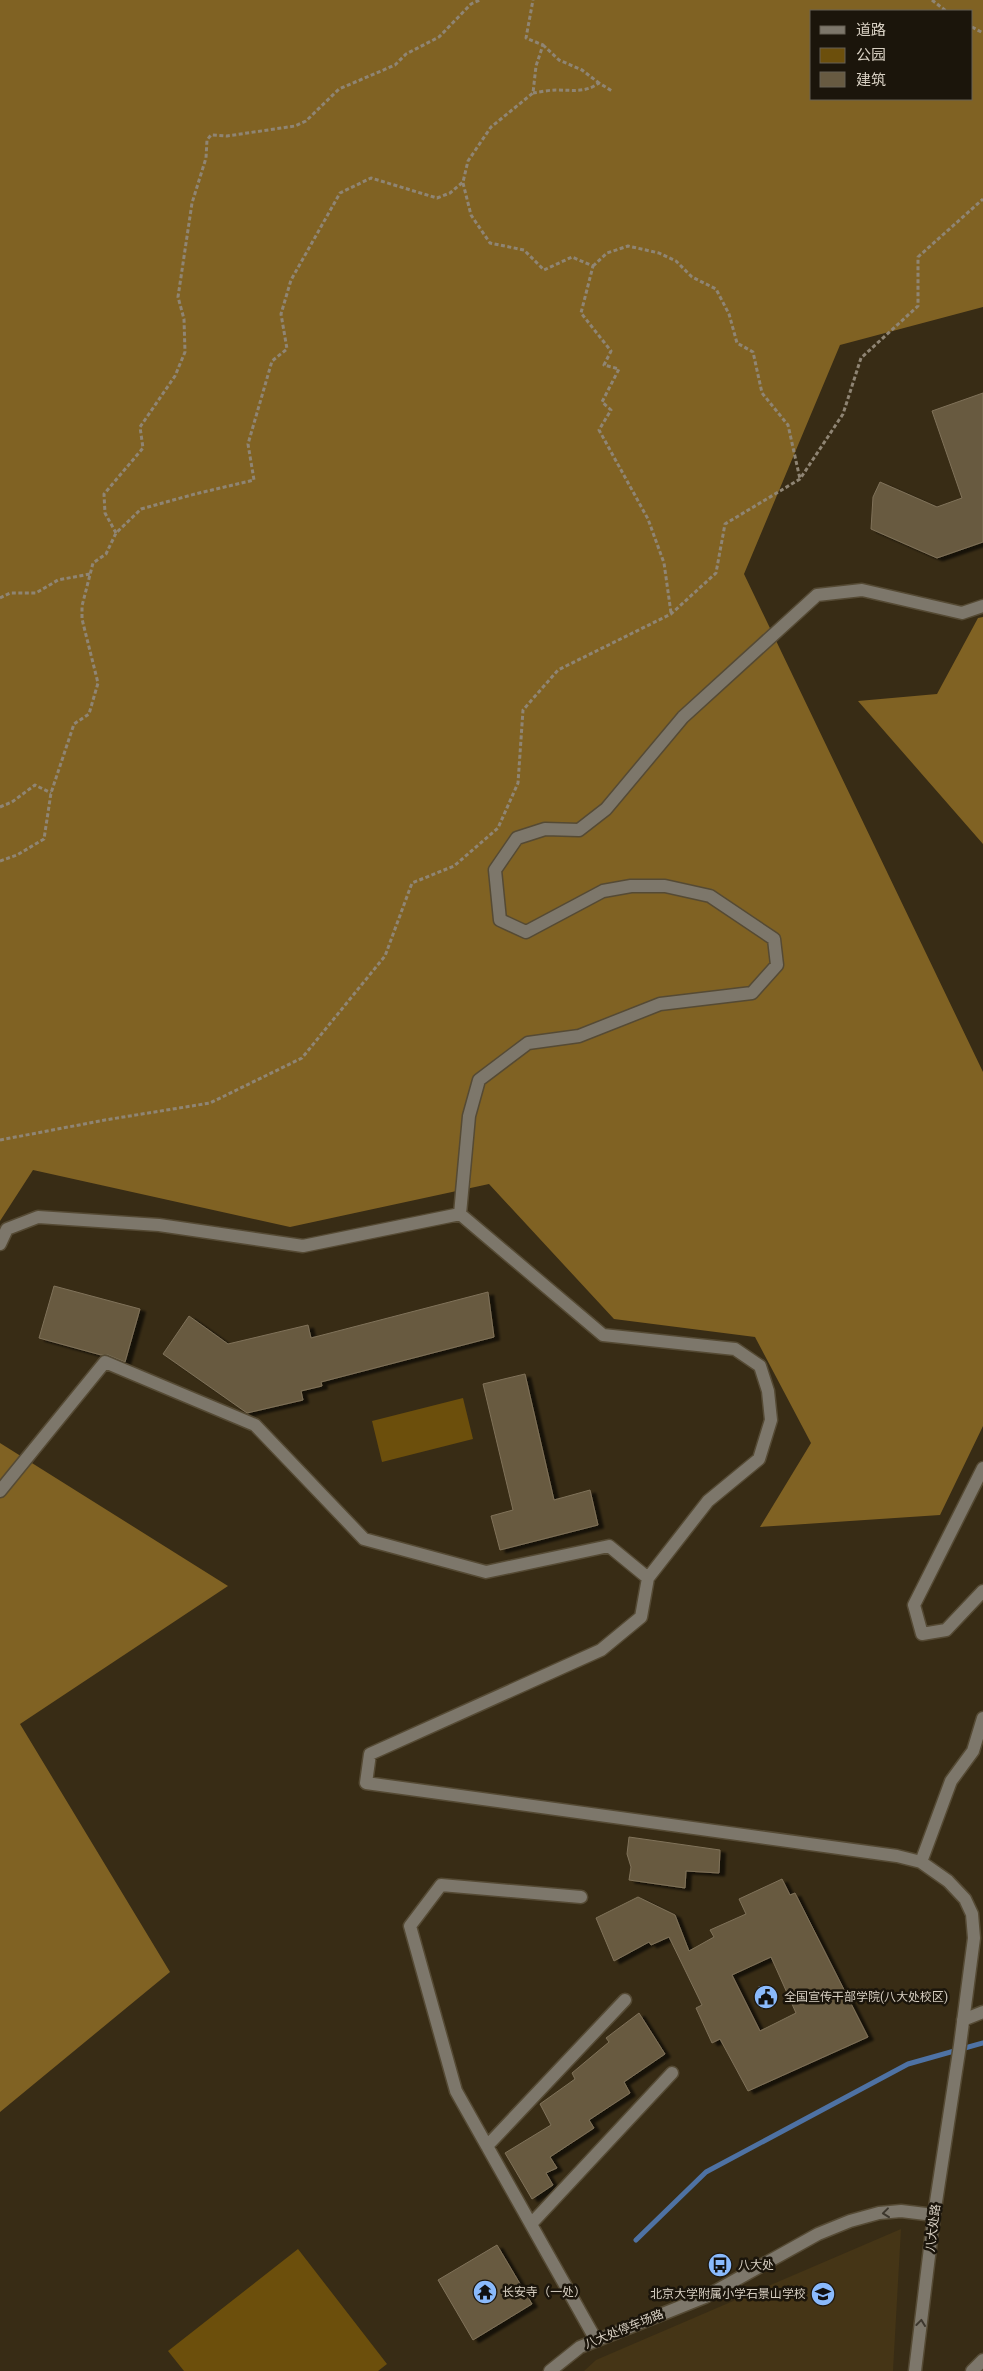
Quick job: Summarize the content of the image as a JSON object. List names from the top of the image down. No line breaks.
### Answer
{"streets":{"street":["八大处路","八大处停车场路"]},"crossings":[["八大处路","八大处停车场路"]],"one_way":["八大处停车场路"],"places":{"public building":["全国宣传干部学院(八大处校区)"],"bus stop":["八大处"],"temple":["长安寺（一处）"],"school or university":["北京大学附属小学石景山学校"]},"legend":["道路","公园","建筑"]}
